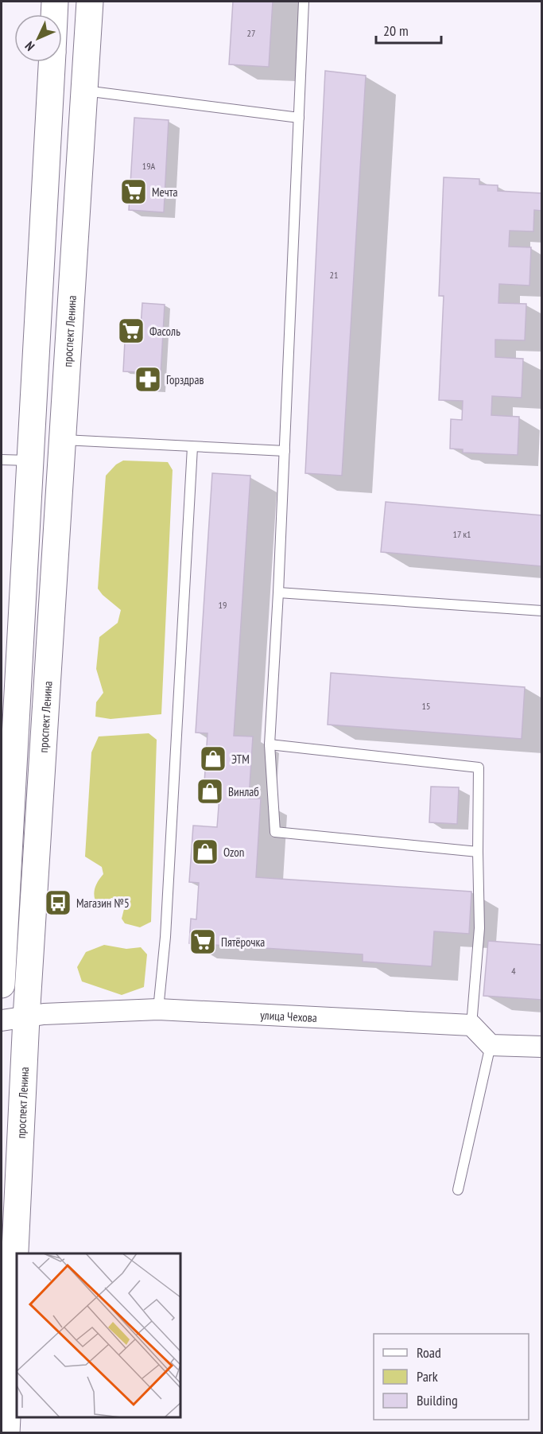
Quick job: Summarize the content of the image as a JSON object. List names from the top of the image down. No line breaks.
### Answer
{"streets":{"main road":["проспект Ленина"],"street":["улица Чехова"]},"crossings":[["проспект Ленина","улица Чехова"]],"places":{"supermarket":["Мечта","Фасоль","Пятёрочка"],"pharmacy":["Горздрав"],"shop":["ЭТМ","Винлаб","Ozon"],"bus stop":["Магазин №5"]},"house_numbers":["27","19А","21","17 к1","19","15","4"],"legend":["Road","Park","Building"],"scale_bar":"20 m","north":"bottom left"}
